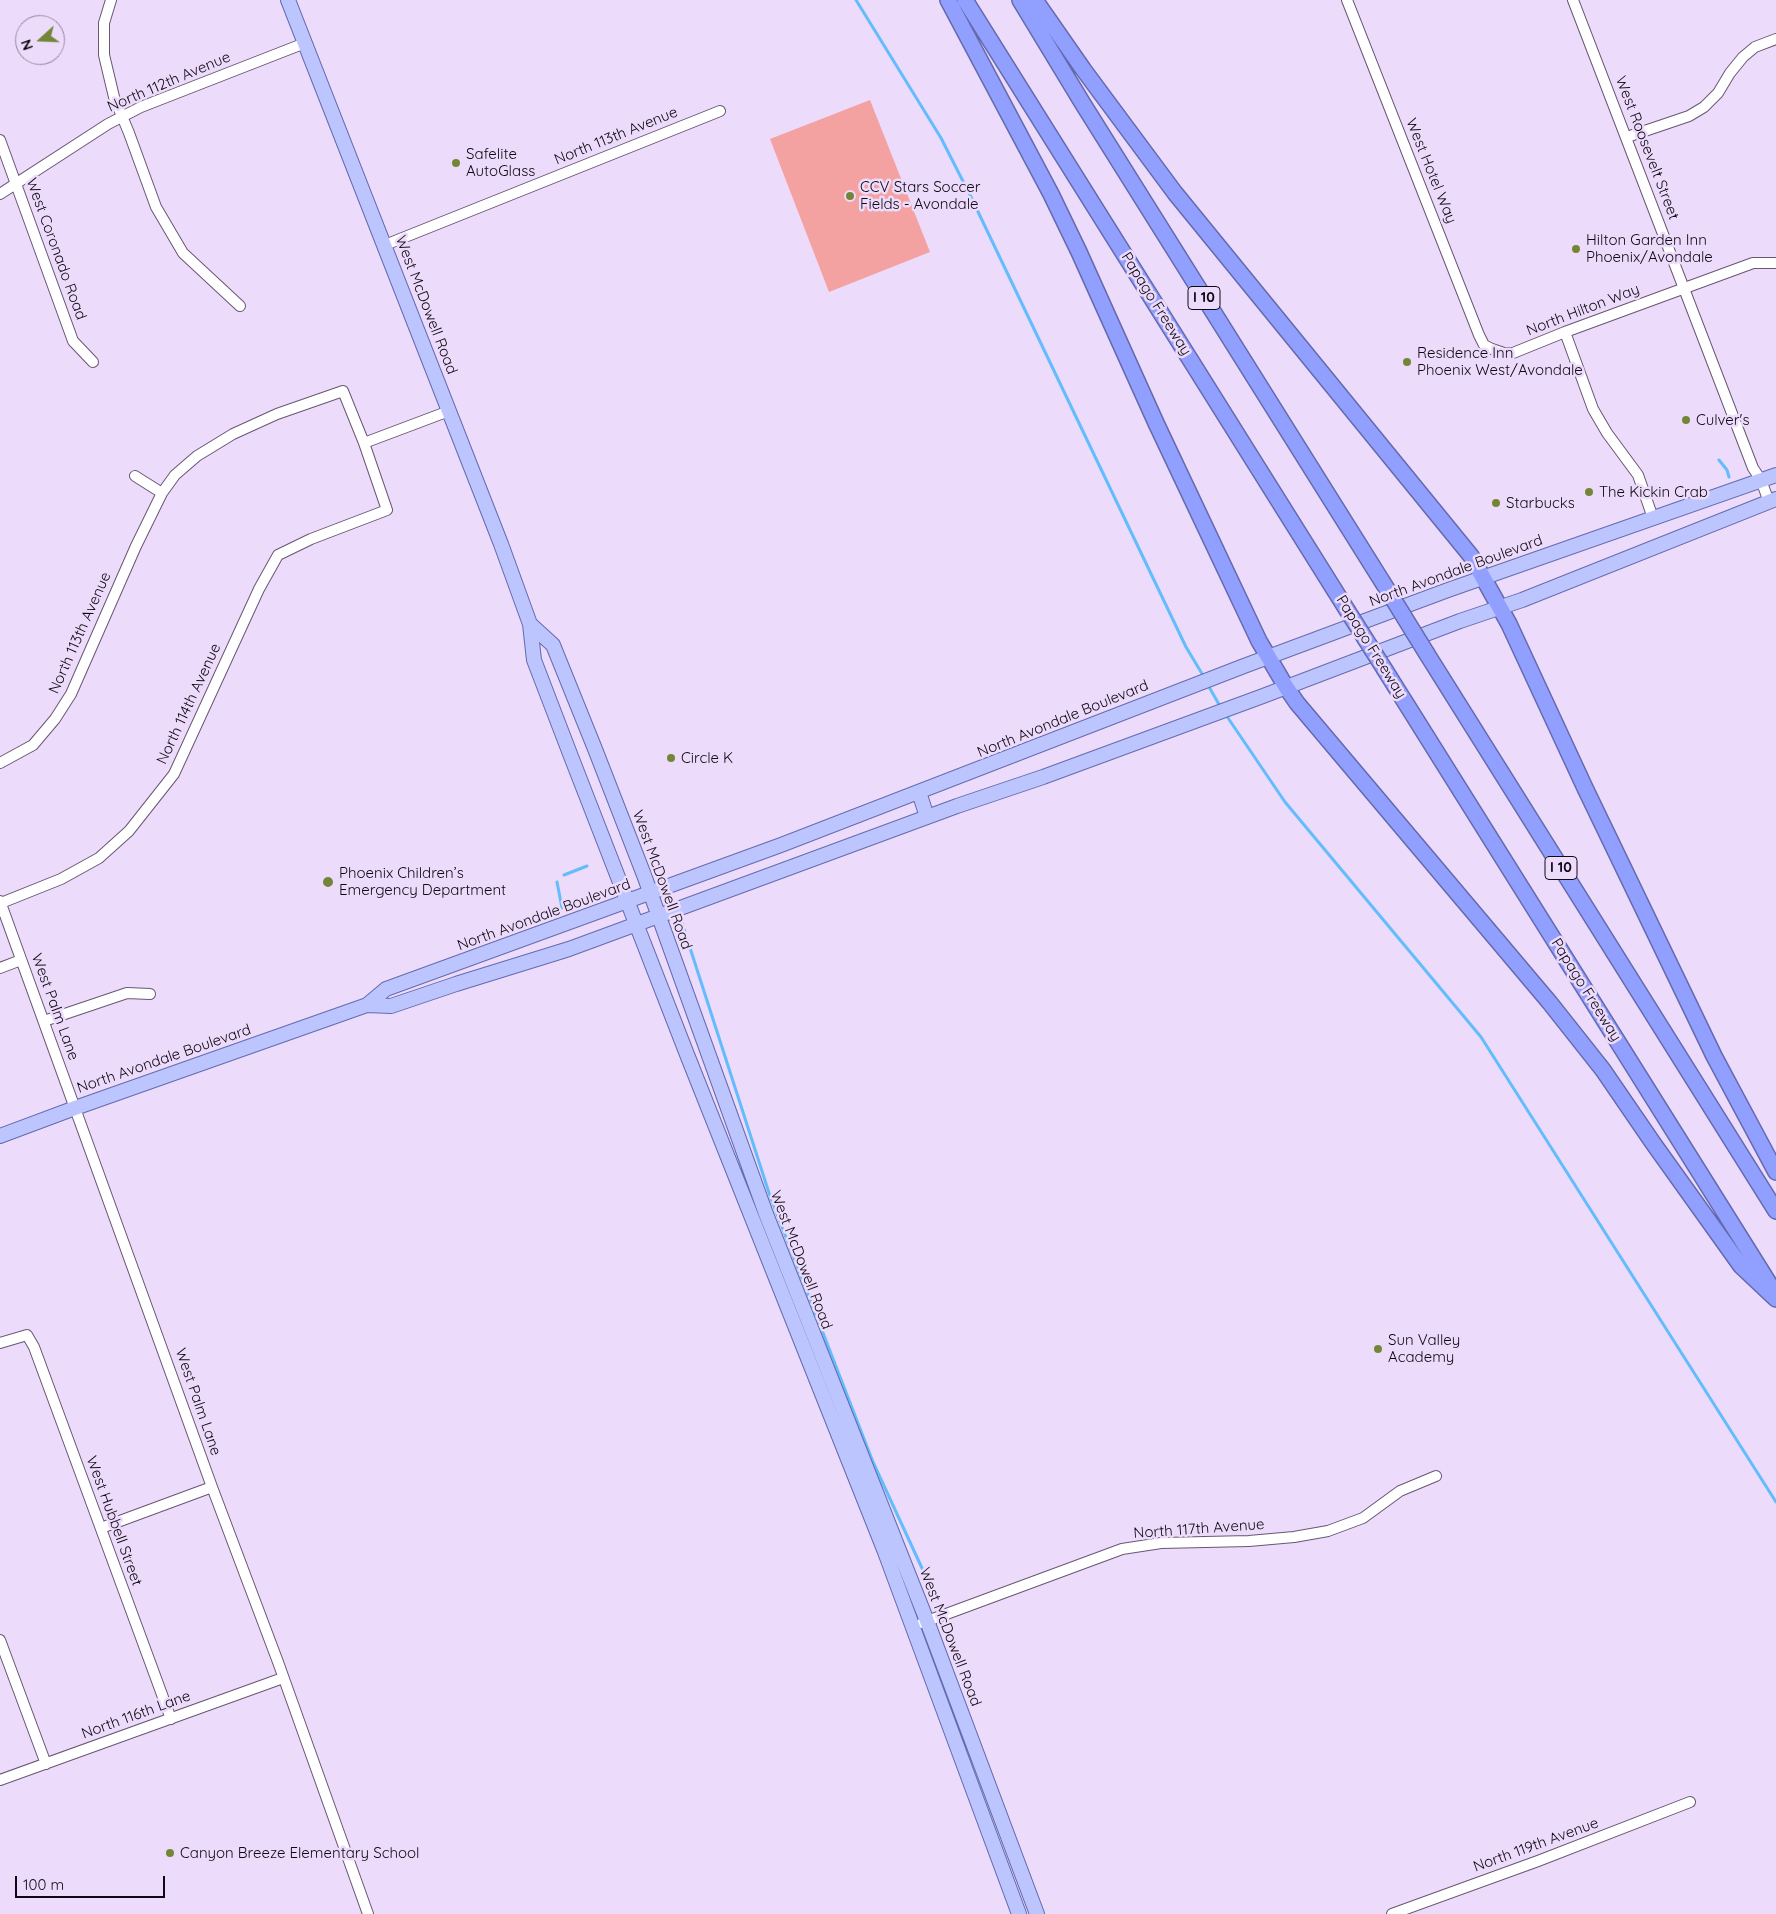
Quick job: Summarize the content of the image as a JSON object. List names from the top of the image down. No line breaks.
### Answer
{"streets":{"highway":["I 10","Papago Freeway"],"main road":["West McDowell Road","North Avondale Boulevard"],"street":["North 112th Avenue","North 113th Avenue","West Roosevelt Street","West Hotel Way","West Coronado Road","North Hilton Way","North 114th Avenue","West Palm Lane","West Hubbell Street","North 117th Avenue","North 116th Lane","North 119th Avenue"]},"crossings":[["North 112th Avenue","West Coronado Road"],["North 112th Avenue","West McDowell Road"],["North 113th Avenue","West McDowell Road"],["North 113th Avenue","North 114th Avenue"],["West Roosevelt Street","North Hilton Way"],["West Roosevelt Street","North Avondale Boulevard"],["West Hotel Way","North Hilton Way"],["West McDowell Road","North Avondale Boulevard"],["West McDowell Road","North 117th Avenue"],["North Avondale Boulevard","West Palm Lane"],["North 114th Avenue","West Palm Lane"],["West Palm Lane","North 116th Lane"],["West Hubbell Street","North 116th Lane"]],"places":["Safelite AutoGlass","CCV Stars Soccer Fields - Avondale","Hilton Garden Inn Phoenix/Avondale","Residence Inn Phoenix West/Avondale","Culver's","The Kickin Crab","Starbucks","Circle K","Phoenix Children’s Emergency Department","Sun Valley Academy","Canyon Breeze Elementary School"],"scale_bar":"100 m","north":"left"}
